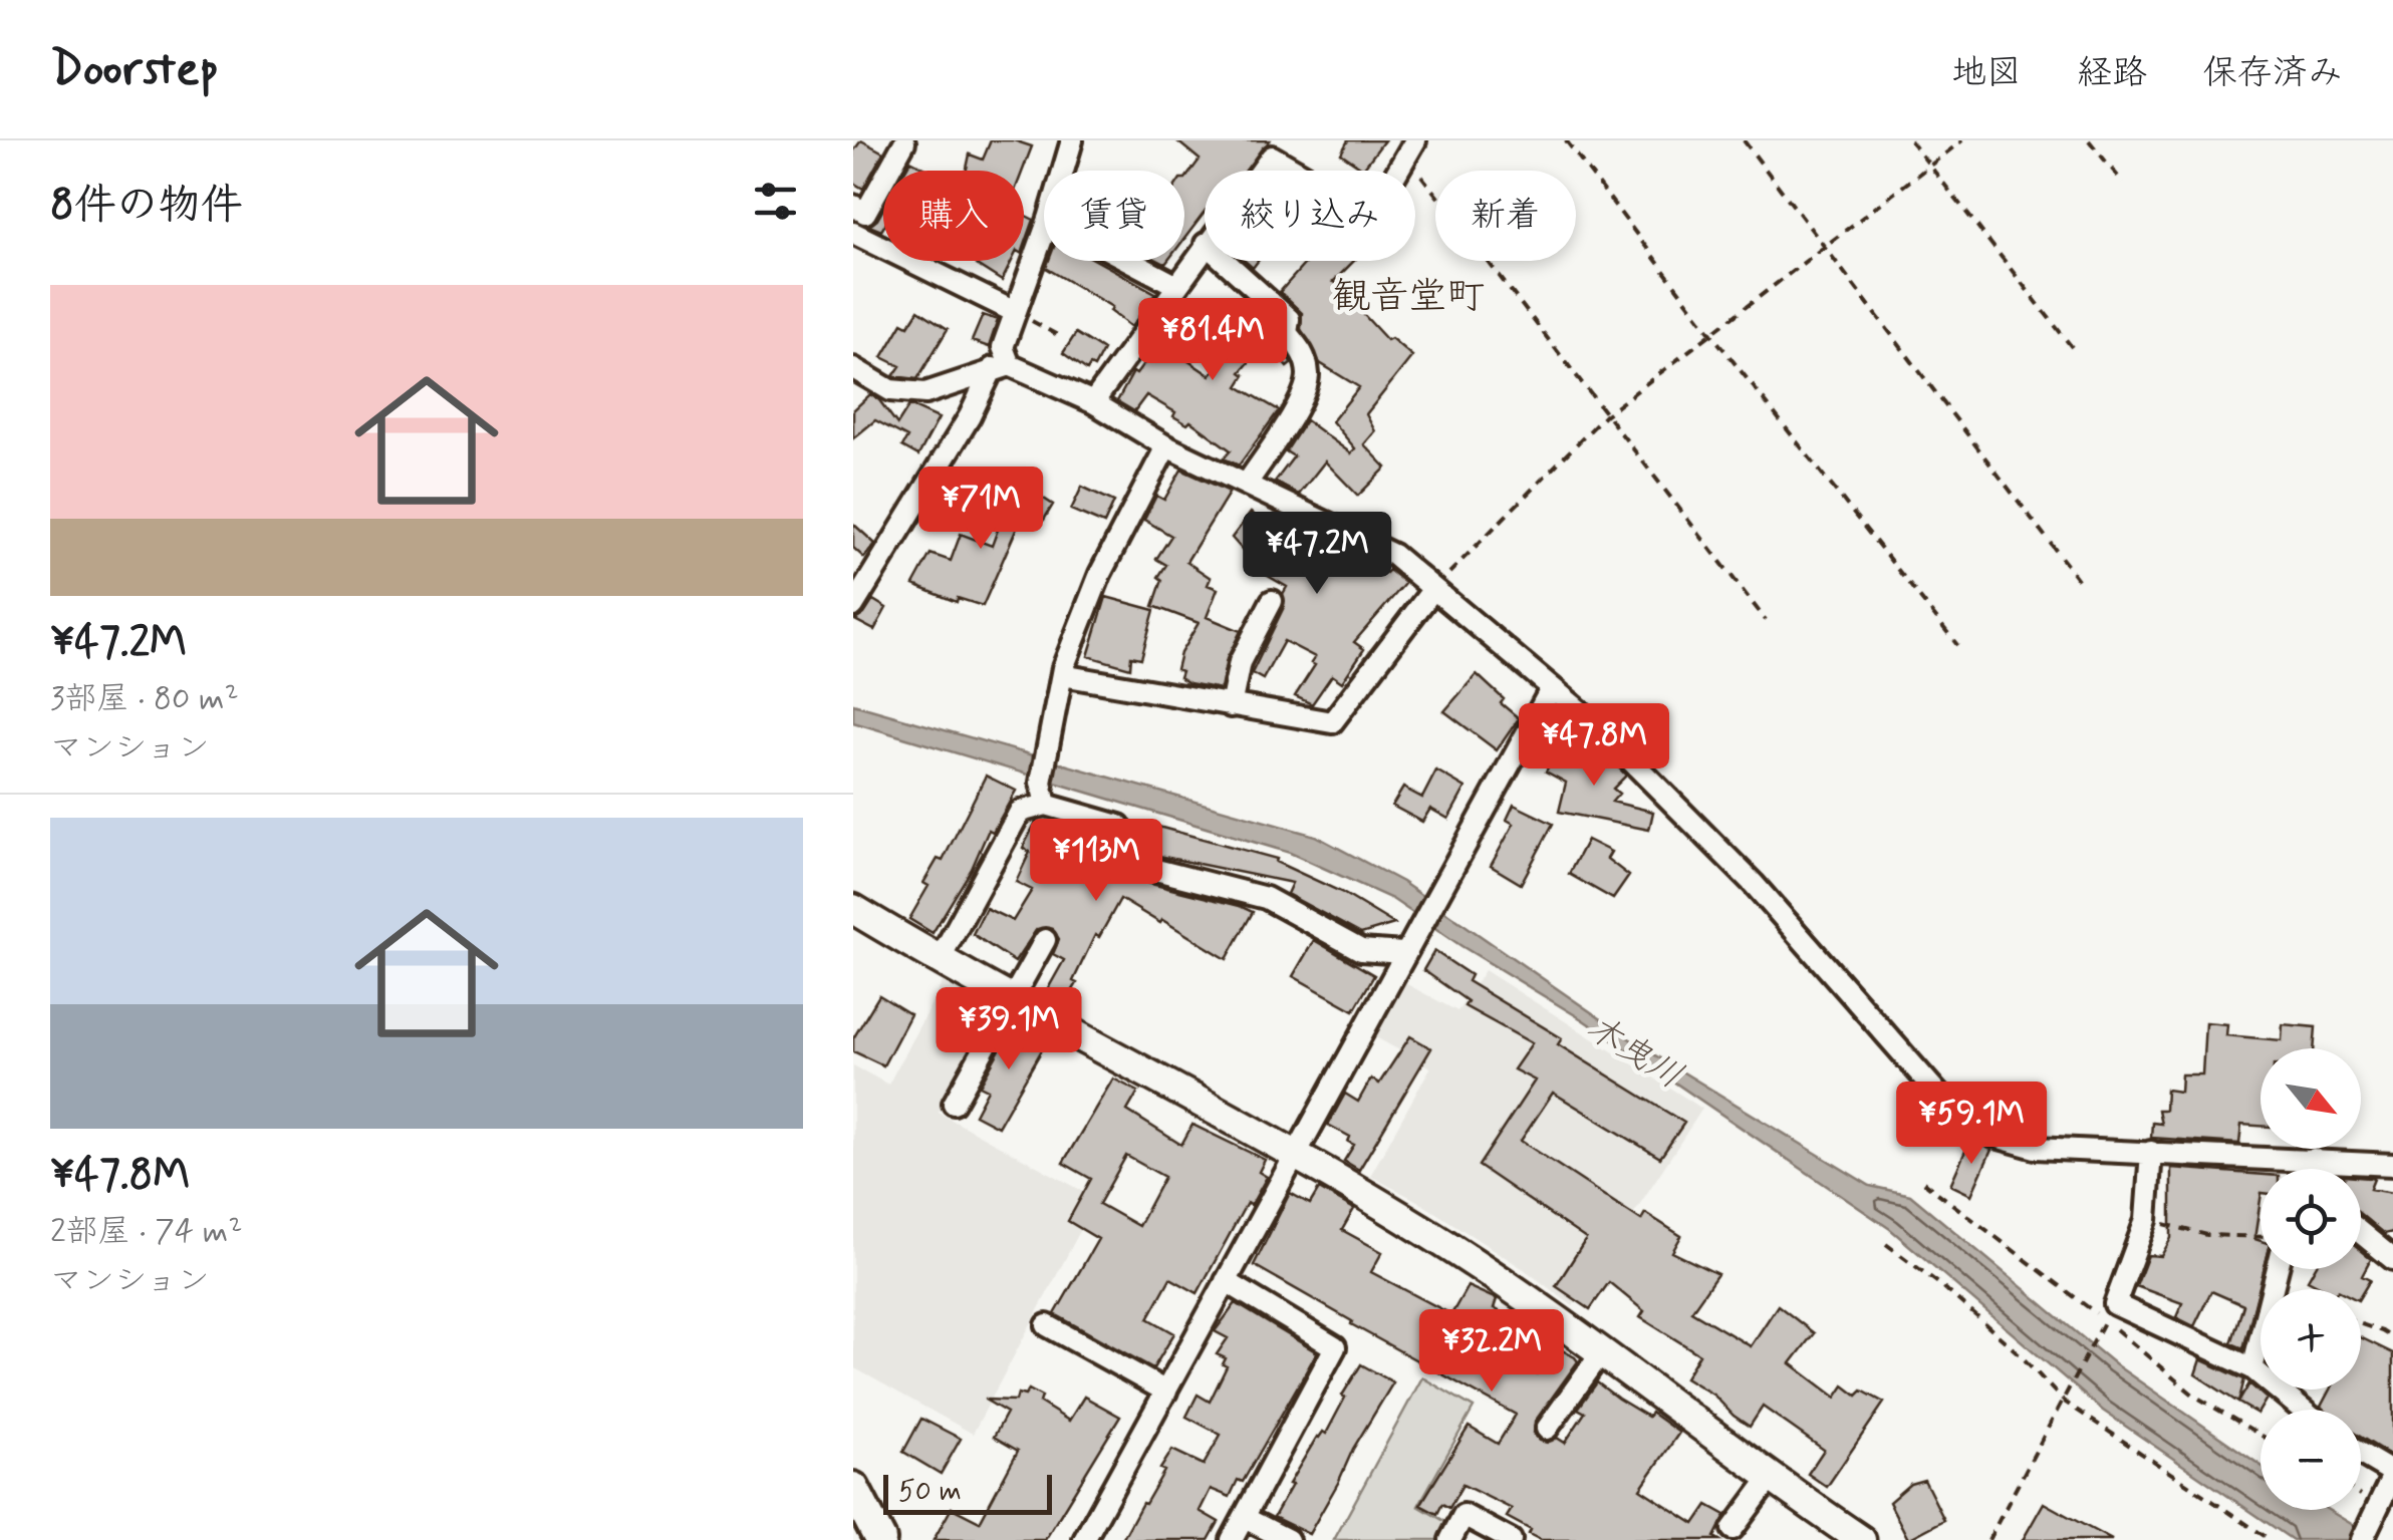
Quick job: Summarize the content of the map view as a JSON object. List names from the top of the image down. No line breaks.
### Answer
{"districts":["観音堂町"],"water":["木曳川"],"scale_bar":"50 m","north":"bottom right","page":{"header":"Doorstep","nav":["地図","経路","保存済み"],"heading":"8件の物件","chip":["購入","賃貸","絞り込み","新着"],"list":[{"name":"¥47.2M","note":"3部屋 · 80 m² · マンション"},{"name":"¥47.8M","note":"2部屋 · 74 m² · マンション"}],"price":["¥81.4M","¥71M","¥47.2M","¥47.8M","¥113M","¥39.1M","¥59.1M","¥32.2M"],"map_buttons":["+","−"],"scale":"50 m"}}
